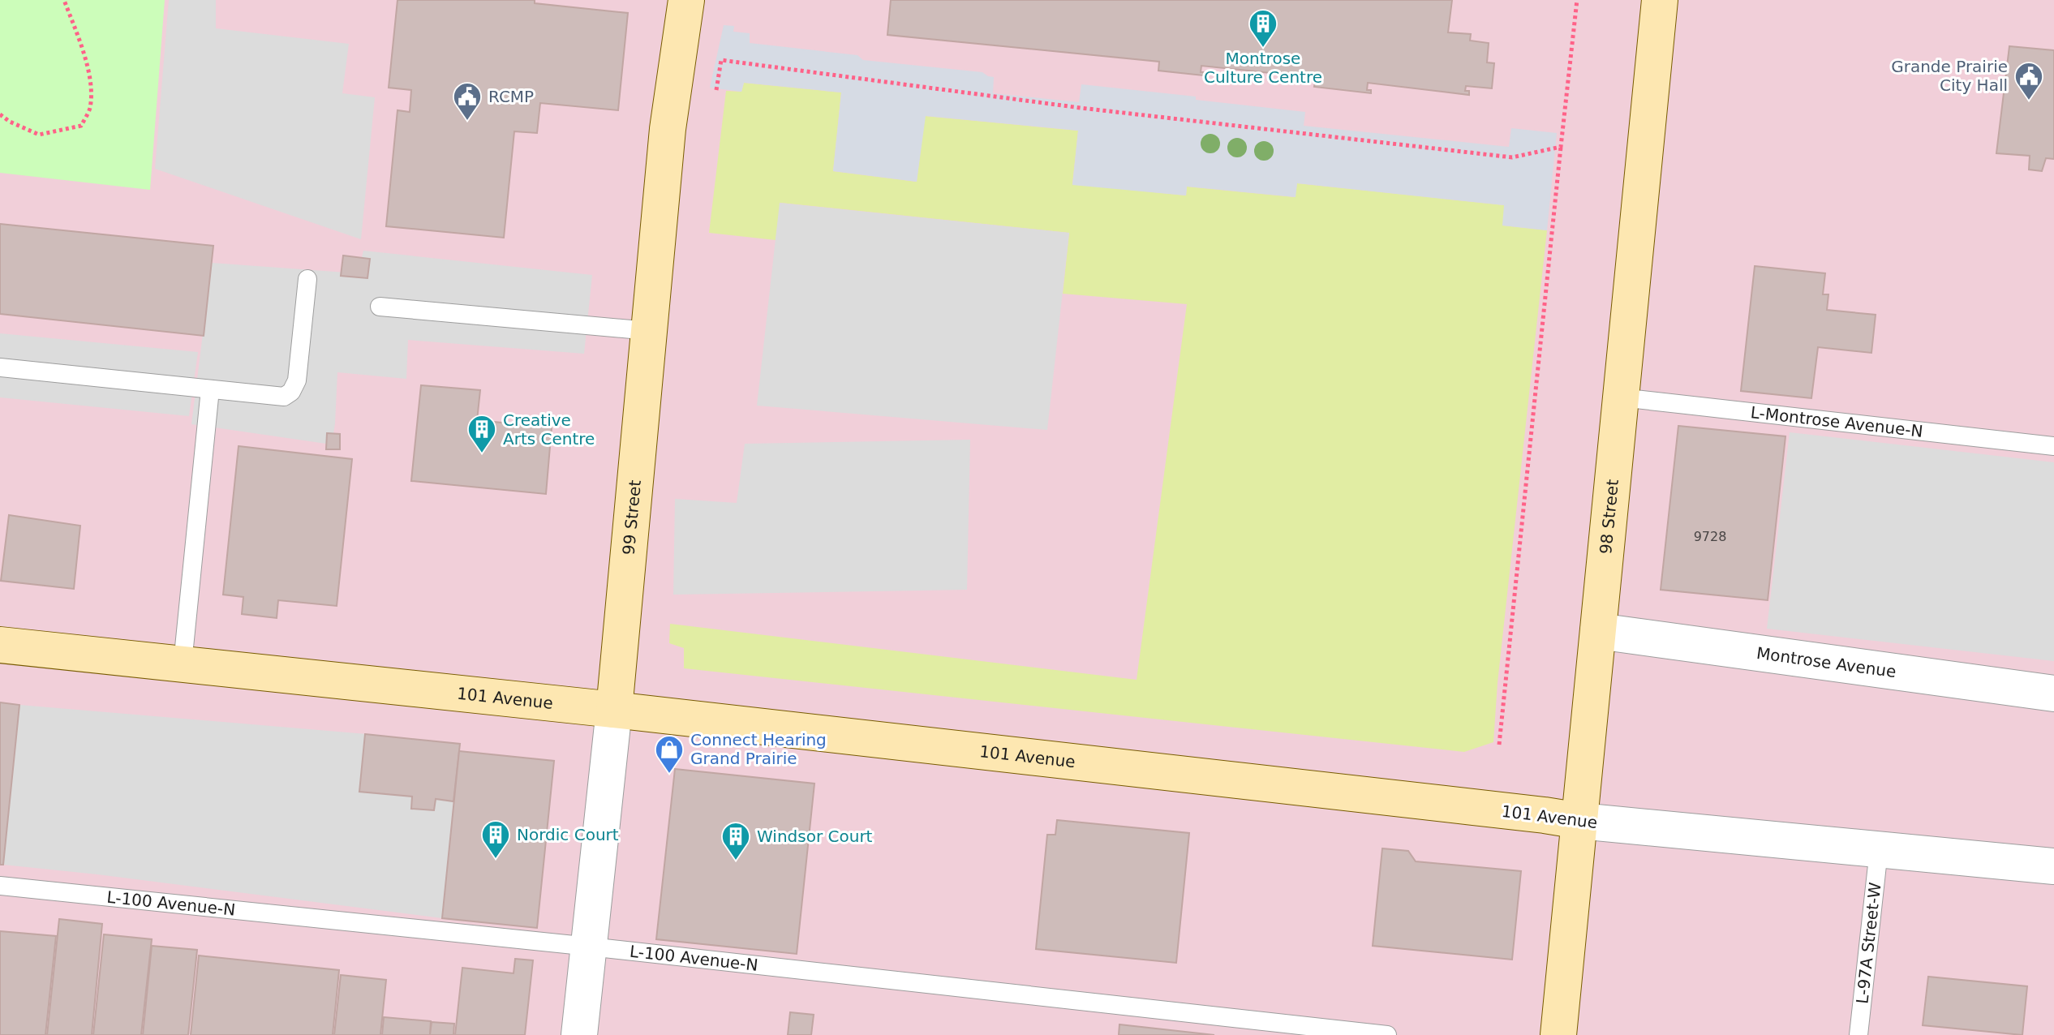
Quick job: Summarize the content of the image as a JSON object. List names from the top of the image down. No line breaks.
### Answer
{"streets":{"street":["99 Street","98 Street","Montrose Avenue","101 Avenue"],"lane":["L-Montrose Avenue-N","L-100 Avenue-N","L-97A Street-W"]},"crossings":[["L-Montrose Avenue-N","98 Street"],["99 Street","101 Avenue"],["99 Street","L-100 Avenue-N"],["98 Street","Montrose Avenue"],["98 Street","101 Avenue"],["101 Avenue","L-97A Street-W"]],"places":{"building":["Montrose Culture Centre","Creative Arts Centre","Nordic Court","Windsor Court"],"public building":["Grande Prairie City Hall","RCMP"],"shop":["Connect Hearing Grand Prairie"]},"house_numbers":["9728"]}
